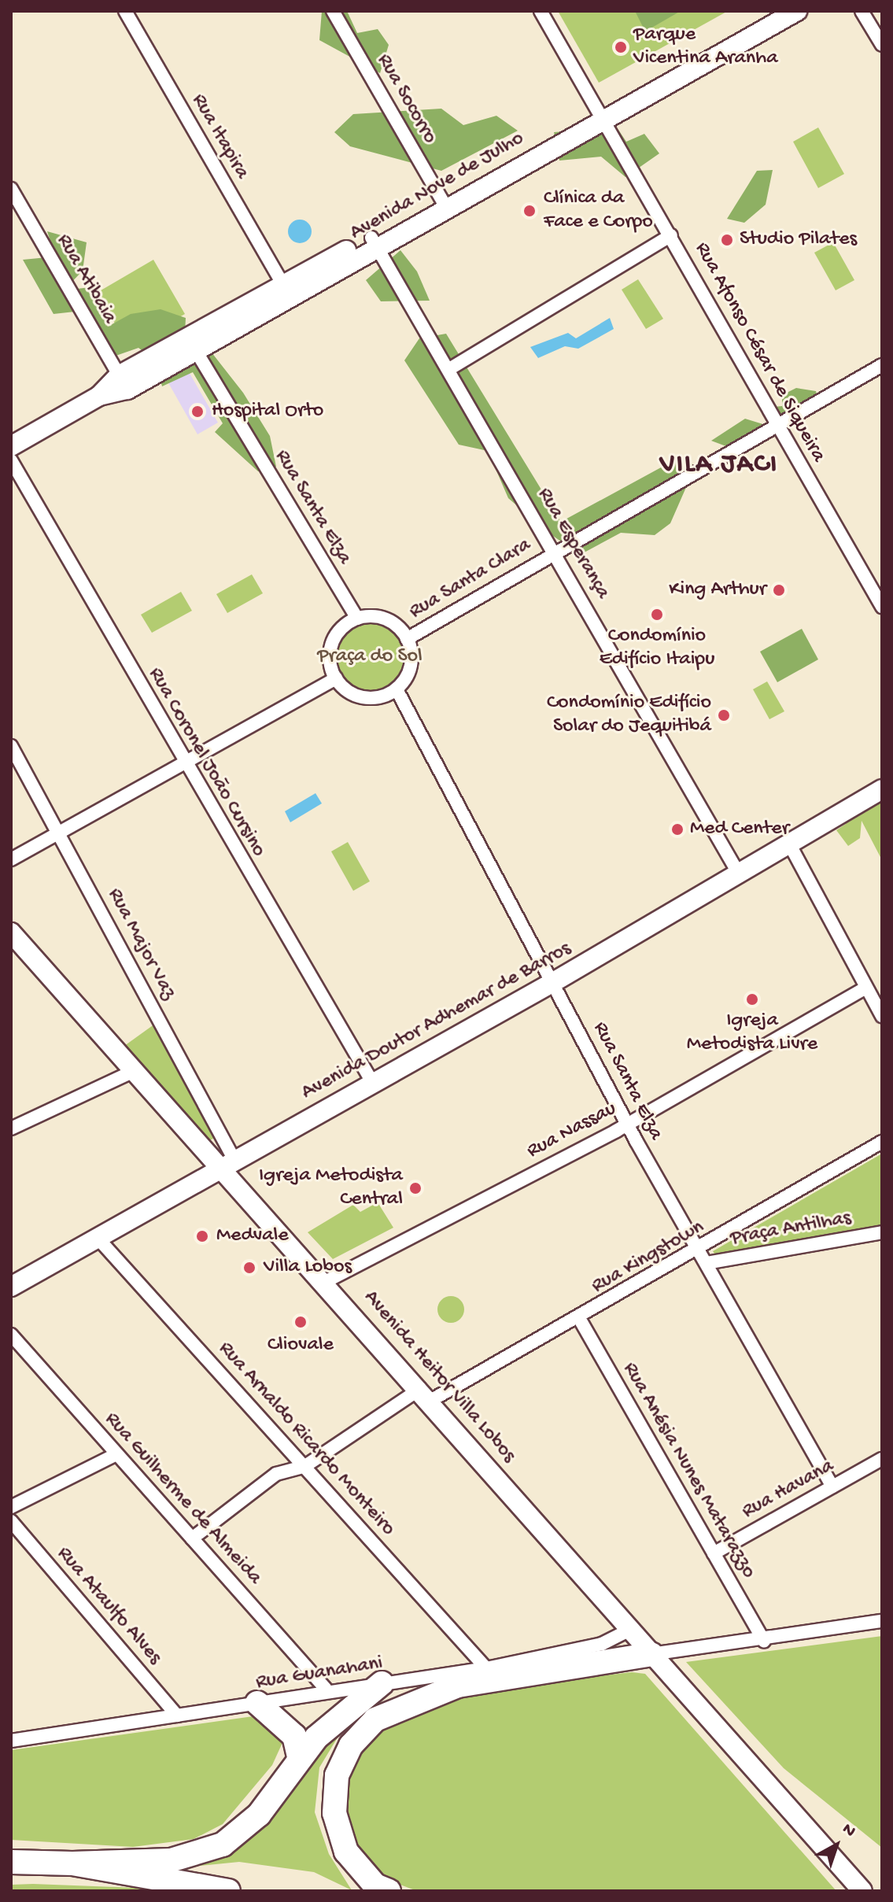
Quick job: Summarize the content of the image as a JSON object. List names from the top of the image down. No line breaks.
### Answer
{"streets":{"street":["Rua Socorro","Rua Itapira","Avenida Nove de Julho","Rua Atibaia","Rua Afonso César de Siqueira","Rua Santa Elza","Rua Esperança","Rua Santa Clara","Rua Coronel João Cursino","Rua Major Vaz","Avenida Doutor Adhemar de Barros","Rua Nassau","Praça Antilhas","Rua Kingstown","Avenida Heitor Villa Lobos","Rua Arnaldo Ricardo Monteiro","Rua Anésia Nunes Matarazzo","Rua Havana","Rua Guilherme de Almeida","Rua Ataulfo Alves","Rua Guanahani"]},"crossings":[["Rua Socorro","Avenida Nove de Julho"],["Rua Itapira","Avenida Nove de Julho"],["Avenida Nove de Julho","Rua Atibaia"],["Avenida Nove de Julho","Rua Afonso César de Siqueira"],["Avenida Nove de Julho","Rua Santa Elza"],["Avenida Nove de Julho","Rua Esperança"],["Rua Afonso César de Siqueira","Rua Santa Clara"],["Rua Santa Elza","Rua Santa Clara"],["Rua Santa Elza","Avenida Doutor Adhemar de Barros"],["Rua Santa Elza","Rua Nassau"],["Rua Santa Elza","Praça Antilhas"],["Rua Santa Elza","Rua Kingstown"],["Rua Santa Elza","Rua Havana"],["Rua Esperança","Rua Santa Clara"],["Rua Esperança","Avenida Doutor Adhemar de Barros"],["Rua Coronel João Cursino","Avenida Doutor Adhemar de Barros"],["Rua Major Vaz","Avenida Doutor Adhemar de Barros"],["Rua Major Vaz","Avenida Heitor Villa Lobos"],["Avenida Doutor Adhemar de Barros","Avenida Heitor Villa Lobos"],["Avenida Doutor Adhemar de Barros","Rua Arnaldo Ricardo Monteiro"],["Rua Nassau","Avenida Heitor Villa Lobos"],["Rua Kingstown","Avenida Heitor Villa Lobos"],["Rua Kingstown","Rua Arnaldo Ricardo Monteiro"],["Rua Kingstown","Rua Anésia Nunes Matarazzo"],["Rua Kingstown","Rua Guilherme de Almeida"],["Avenida Heitor Villa Lobos","Rua Guanahani"],["Rua Arnaldo Ricardo Monteiro","Rua Guanahani"],["Rua Anésia Nunes Matarazzo","Rua Havana"],["Rua Guilherme de Almeida","Rua Guanahani"],["Rua Ataulfo Alves","Rua Guanahani"]],"districts":["VILA JACI"],"parks":["Praça do Sol"],"places":["Parque Vicentina Aranha","Clínica da Face e Corpo","Studio Pilates","Hospital Orto","King Arthur","Condomínio Edifício Itaipu","Condomínio Edifício Solar do Jequitibá","Med Center","Igreja Metodista Livre","Igreja Metodista Central","Medvale","Villa Lobos","Cliovale"],"north":"top right"}
